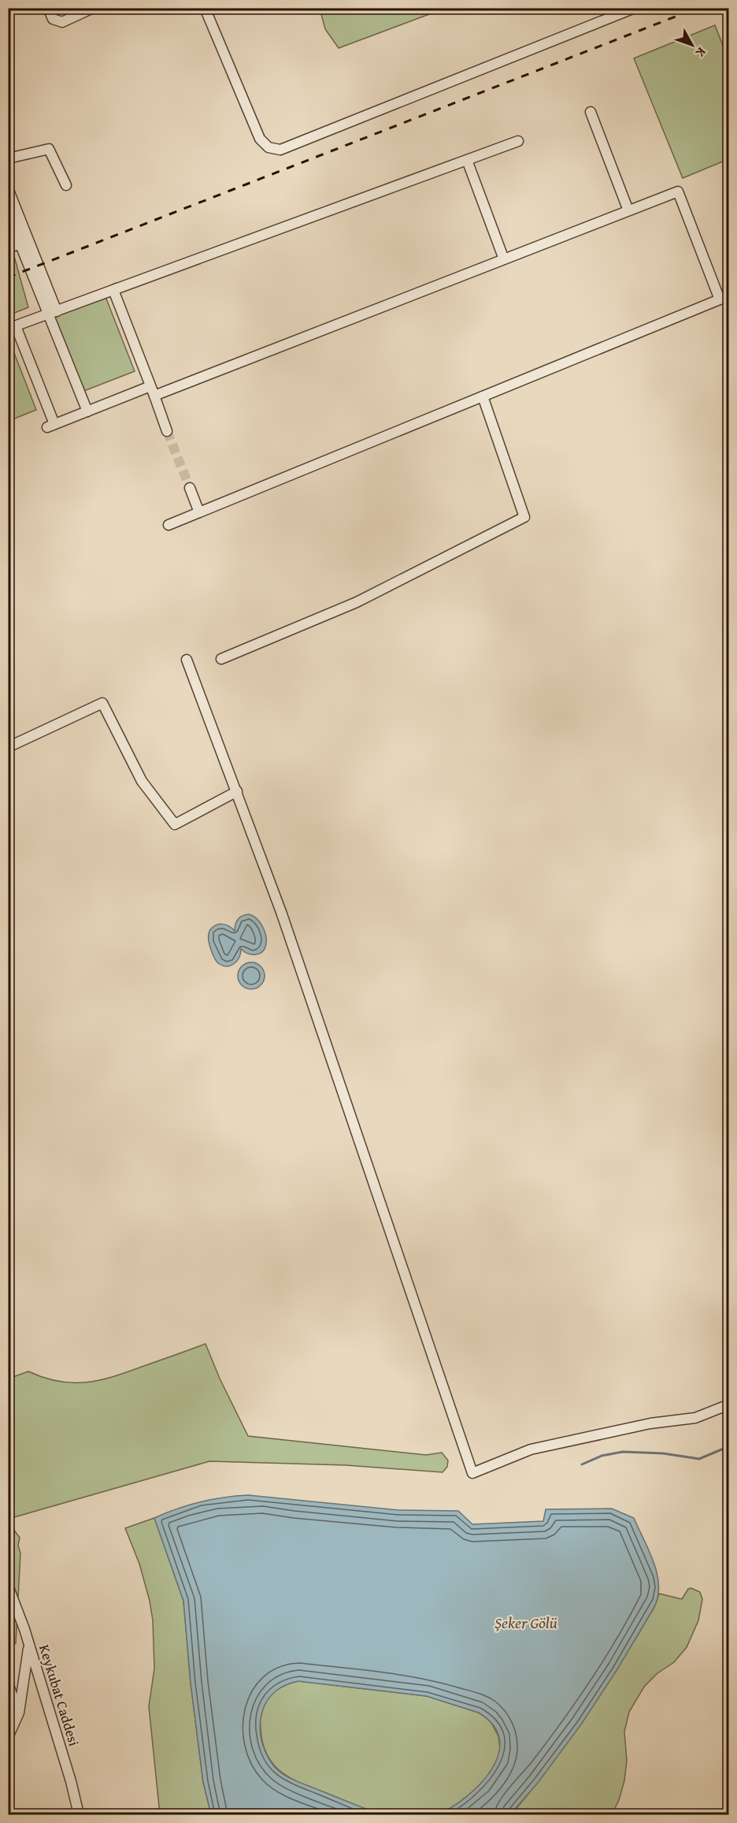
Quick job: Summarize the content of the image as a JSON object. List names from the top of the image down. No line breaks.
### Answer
{"streets":{"street":["Keykubat Caddesi"]},"water":["Şeker Gölü"],"north":"bottom right"}
